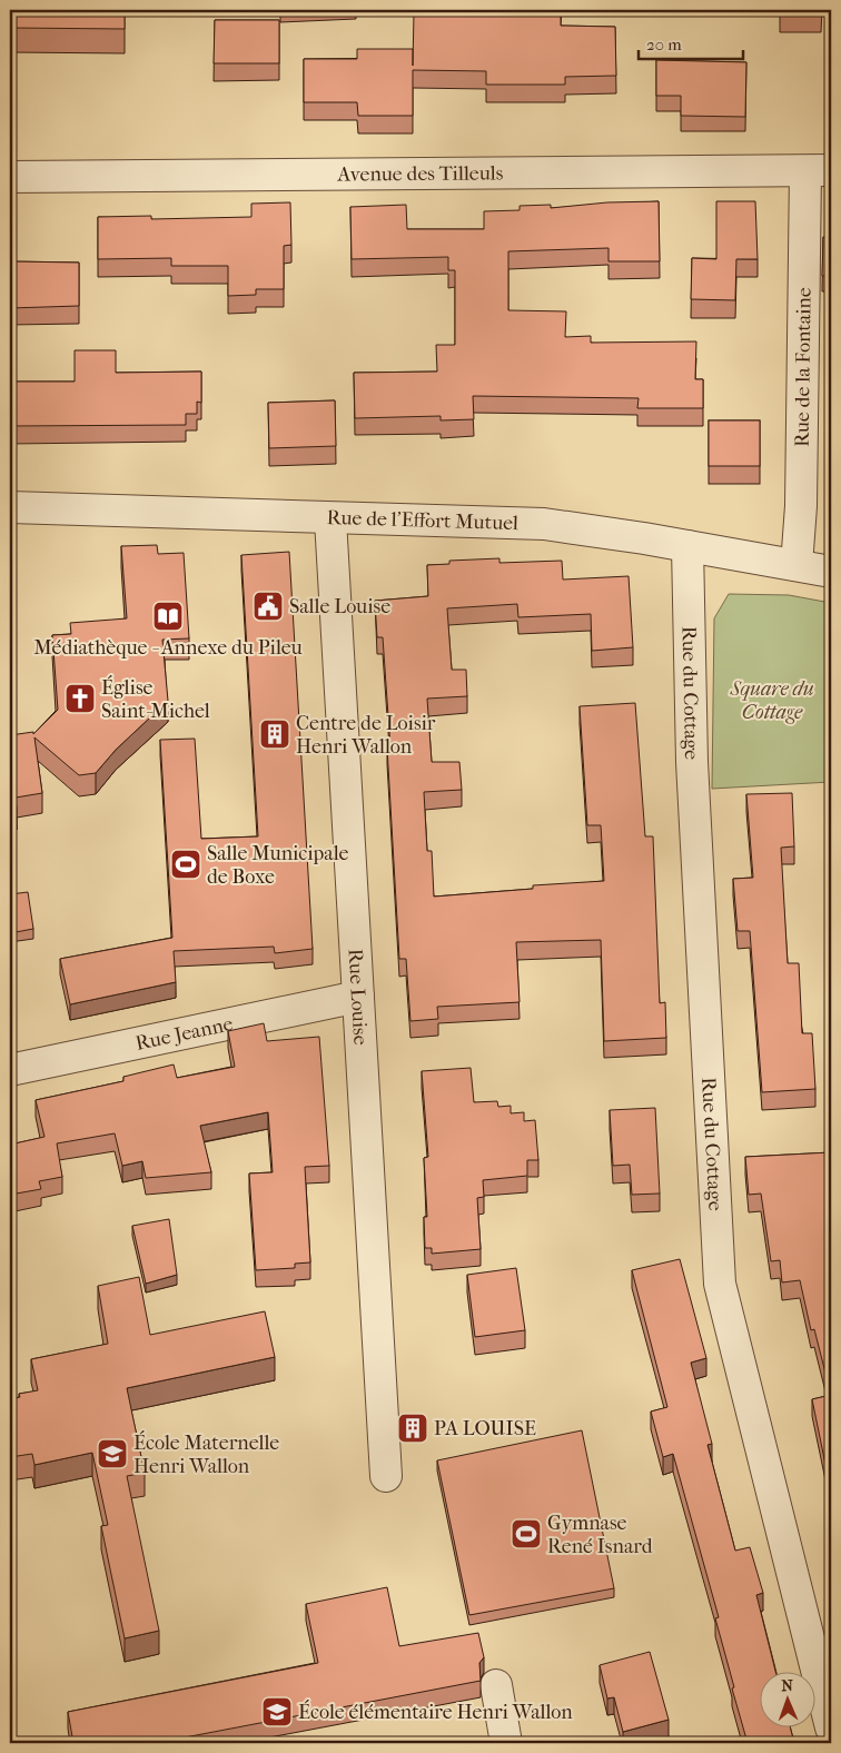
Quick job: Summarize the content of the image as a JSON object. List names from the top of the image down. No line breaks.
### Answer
{"streets":{"street":["Avenue des Tilleuls","Rue de la Fontaine","Rue de l'Effort Mutuel","Rue du Cottage","Rue Louise","Rue Jeanne"]},"crossings":[["Avenue des Tilleuls","Rue de la Fontaine"],["Rue de la Fontaine","Rue de l'Effort Mutuel"],["Rue de l'Effort Mutuel","Rue du Cottage"],["Rue de l'Effort Mutuel","Rue Louise"],["Rue Louise","Rue Jeanne"]],"parks":["Square du Cottage"],"places":{"public building":["Salle Louise"],"library":["Médiathèque - Annexe du Pileu"],"church":["Église Saint-Michel"],"building":["Centre de Loisir Henri Wallon","PA LOUISE"],"sports":["Salle Municipale de Boxe","Gymnase René Isnard"],"school or university":["École Maternelle Henri Wallon","École élémentaire Henri Wallon"]},"scale_bar":"20 m","north":"top"}
